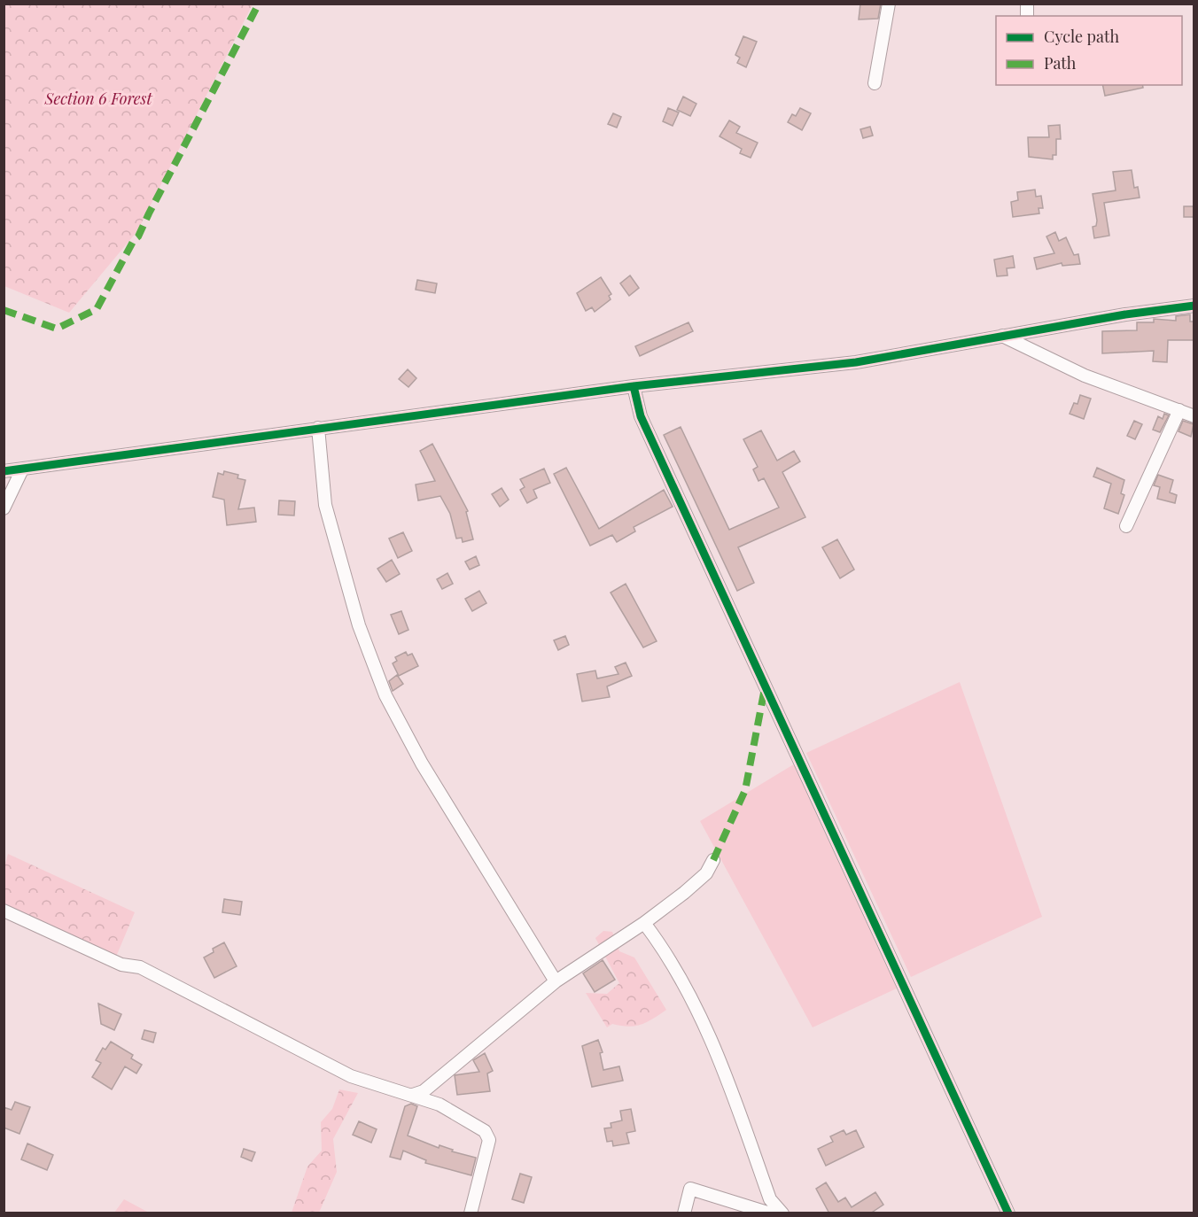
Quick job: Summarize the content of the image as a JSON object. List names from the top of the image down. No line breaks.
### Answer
{"parks":["Section 6 Forest"],"legend":["Cycle path","Path"]}
